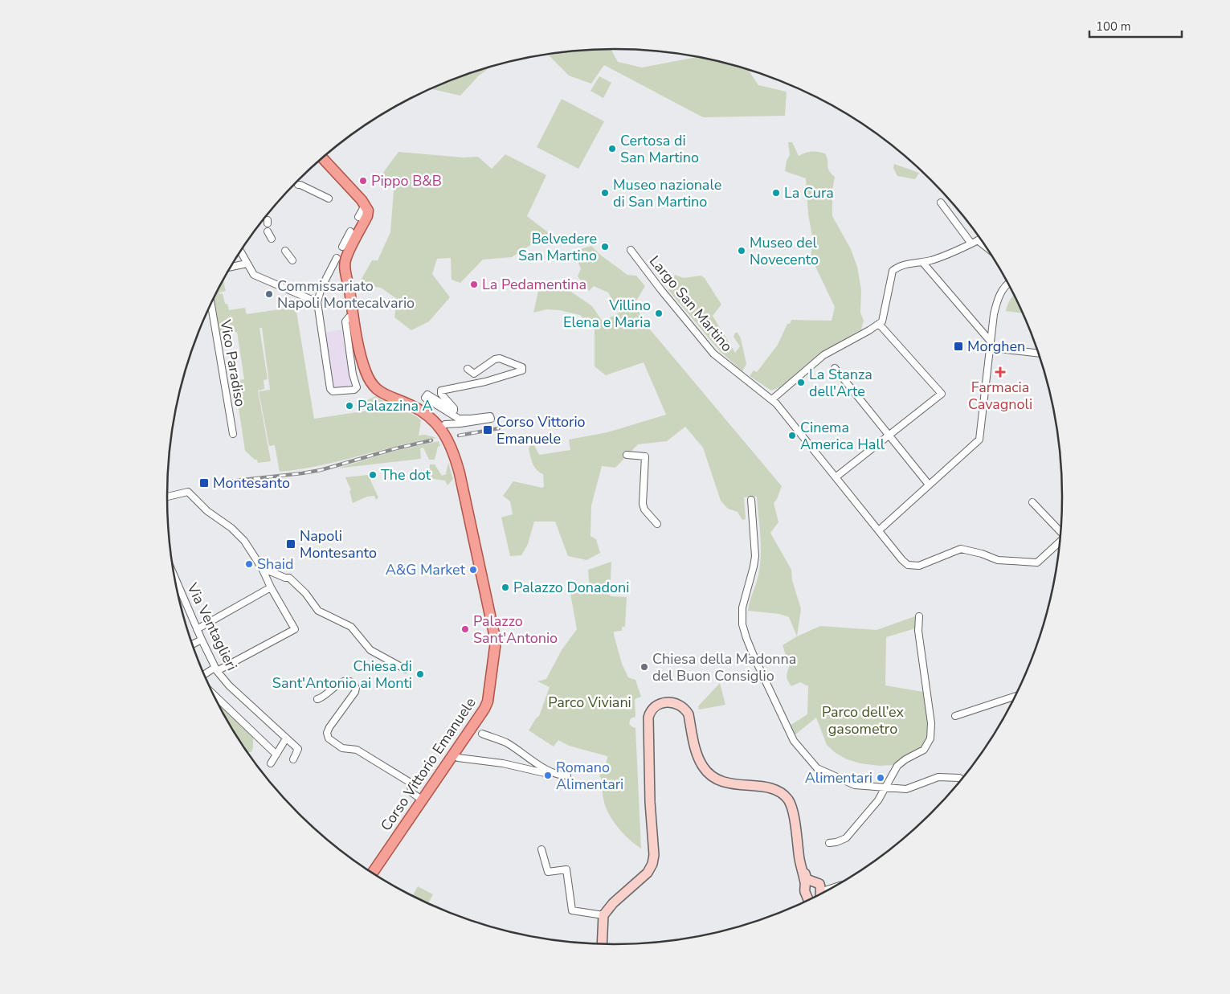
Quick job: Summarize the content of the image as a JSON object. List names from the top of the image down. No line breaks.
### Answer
{"streets":{"main road":["Corso Vittorio Emanuele"],"street":["Largo San Martino","Vico Paradiso","Via Ventaglieri"]},"parks":["Parco Viviani","Parco dell’ex gasometro"],"places":{"other":["Certosa di San Martino","Pippo B&B","Museo nazionale di San Martino","La Cura","Belvedere San Martino","Museo del Novecento","La Pedamentina","Commissariato Napoli Montecalvario","Villino Elena e Maria","La Stanza dell'Arte","Palazzina A","Cinema America Hall","The dot","Shaid","A&G Market","Palazzo Donadoni","Palazzo Sant'Antonio","Chiesa della Madonna del Buon Consiglio","Chiesa di Sant'Antonio ai Monti","Romano Alimentari","Alimentari"],"transit":["Morghen","Corso Vittorio Emanuele","Montesanto","Napoli Montesanto"],"health":["Farmacia Cavagnoli"]},"scale_bar":"100 m"}
